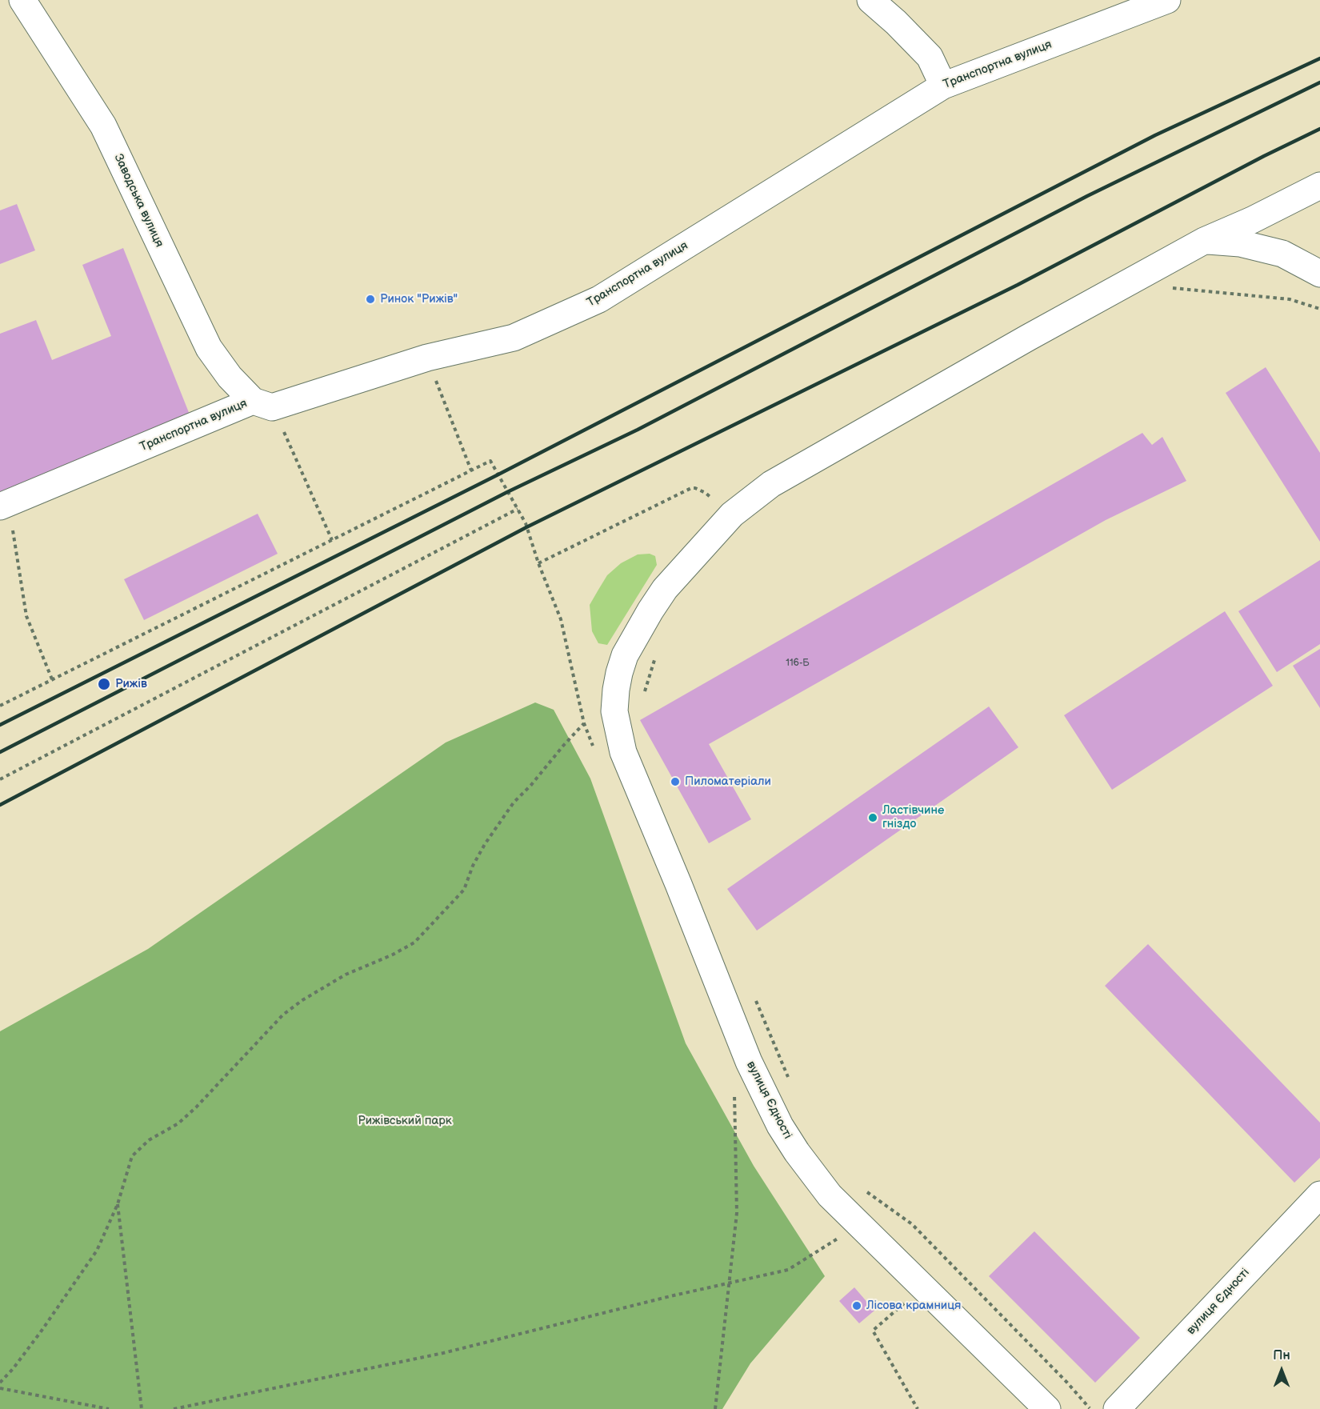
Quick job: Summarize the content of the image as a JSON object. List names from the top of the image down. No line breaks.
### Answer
{"streets":{"street":["Транспортна вулиця","Заводська вулиця","вулиця Єдності"]},"crossings":[["Транспортна вулиця","Заводська вулиця"]],"parks":["Рижівський парк"],"places":["Ринок \"Рижів\"","Рижів","Пиломатеріали","Ластівчине гніздо","Лісова крамниця"],"house_numbers":["116-Б"],"north":"top"}
